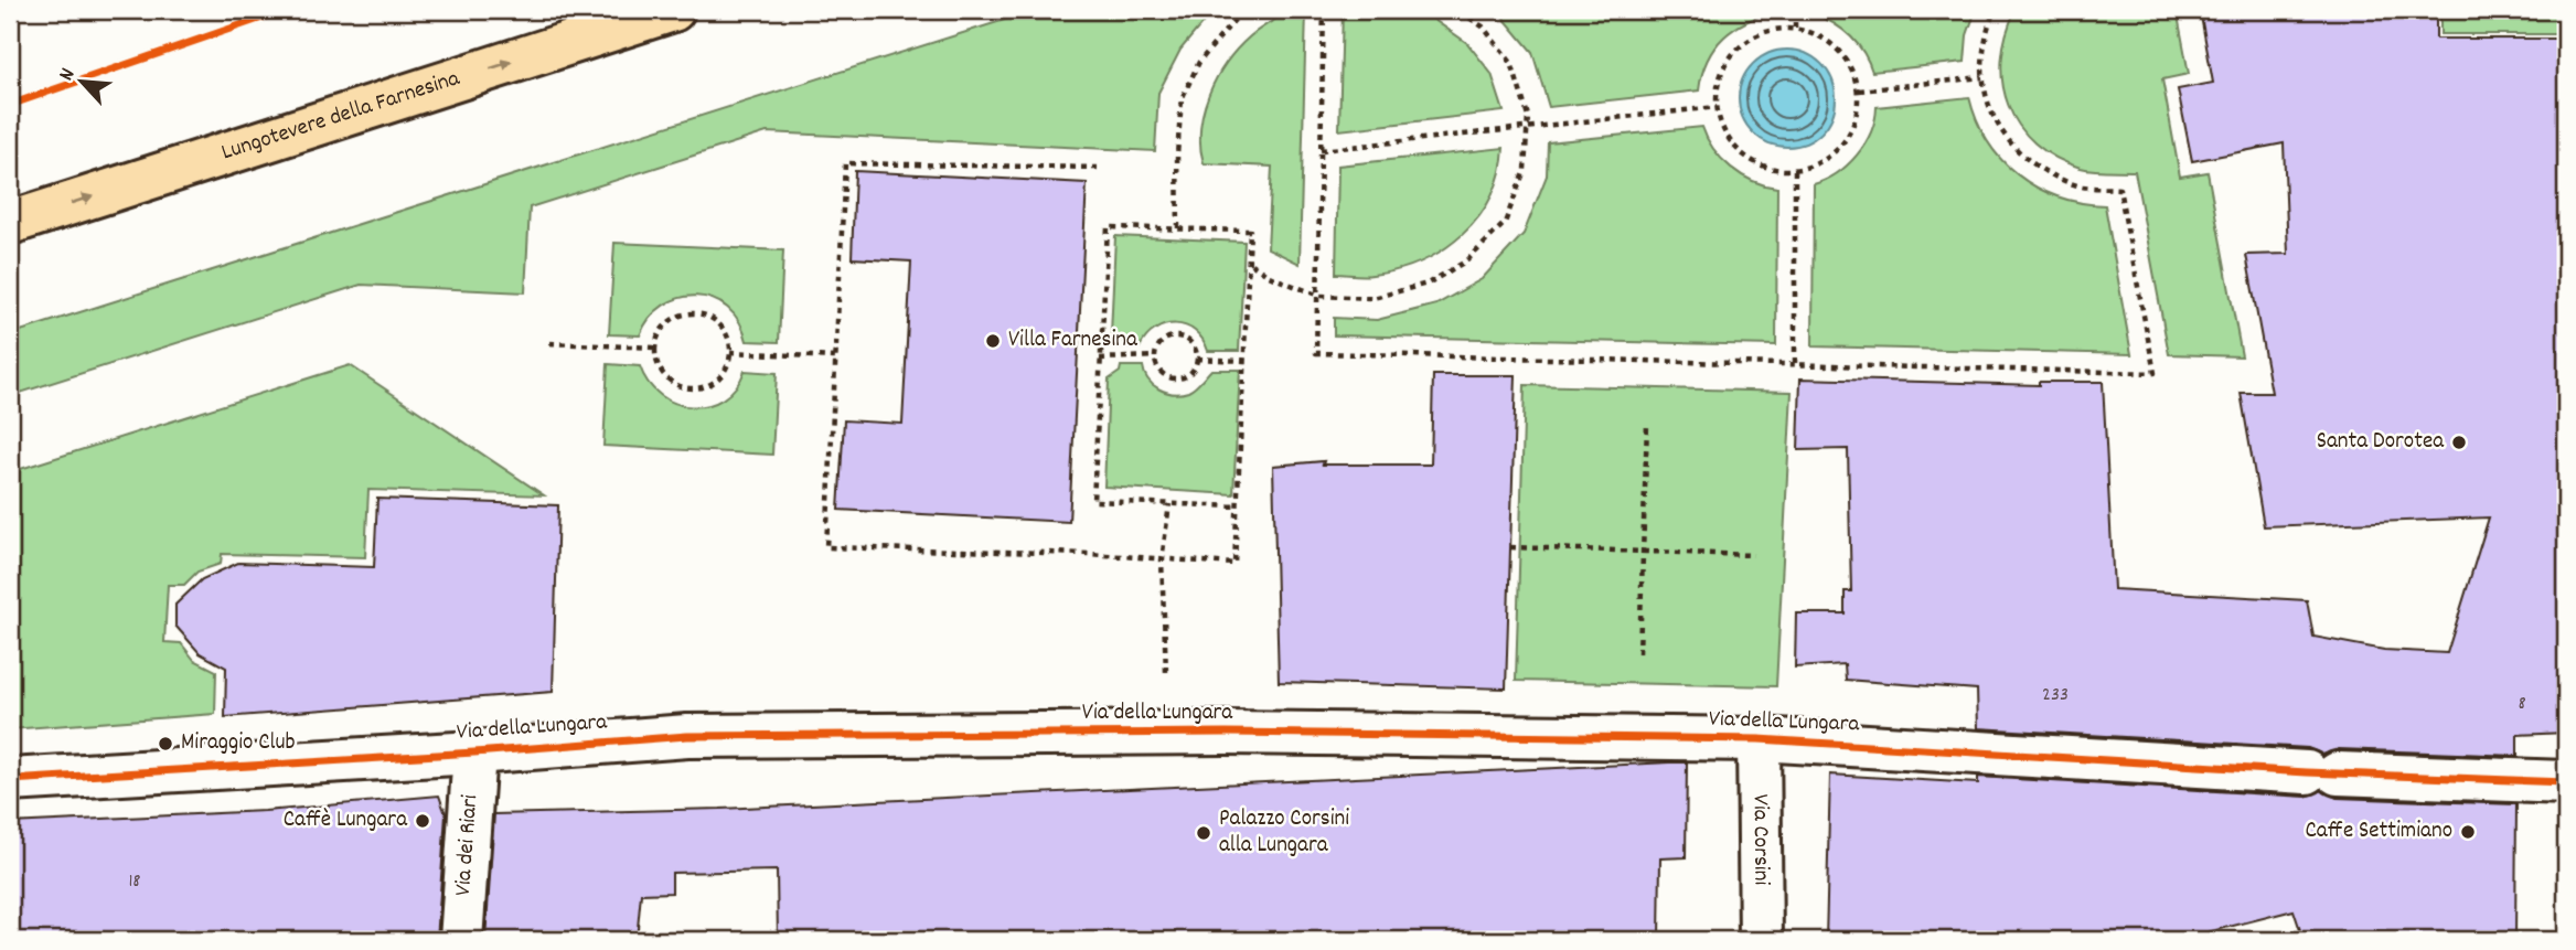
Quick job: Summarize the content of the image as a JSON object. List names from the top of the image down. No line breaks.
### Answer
{"streets":{"main road":["Lungotevere della Farnesina"],"street":["Via della Lungara","Via Corsini","Via dei Riari"]},"crossings":[["Via della Lungara","Via Corsini"],["Via della Lungara","Via dei Riari"]],"one_way":["Lungotevere della Farnesina"],"places":["Villa Farnesina","Santa Dorotea","Miraggio Club","Caffè Lungara","Caffe Settimiano","Palazzo Corsini alla Lungara"],"house_numbers":["233","8","18"],"north":"top left"}
